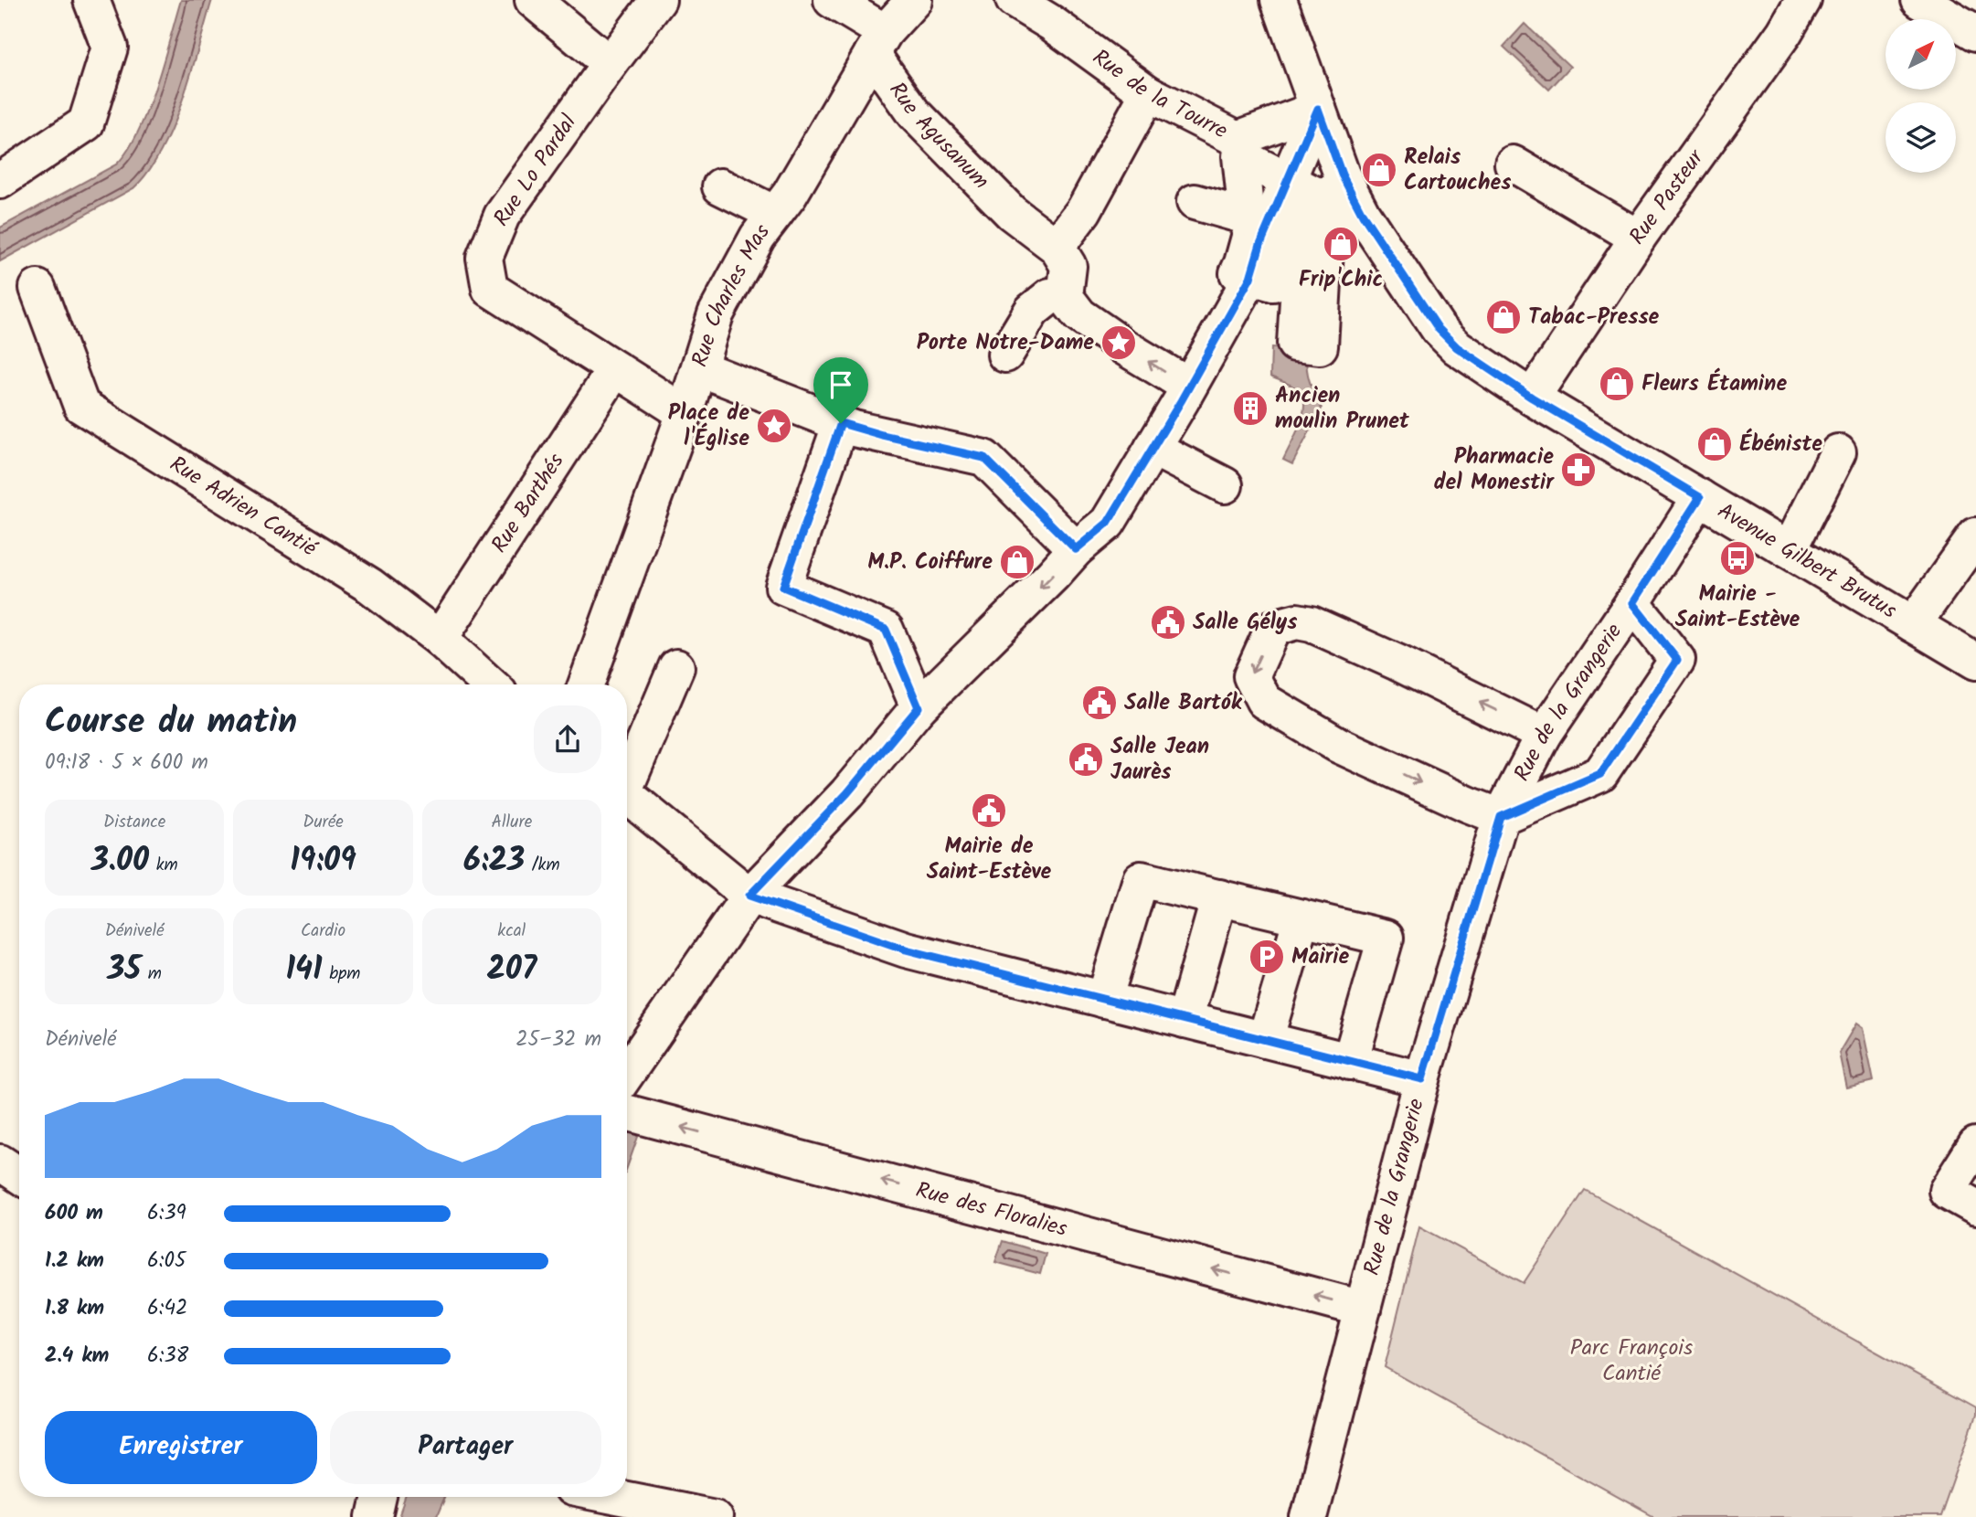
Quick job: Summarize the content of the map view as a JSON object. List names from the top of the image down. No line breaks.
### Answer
{"streets":{"street":["Rue de la Tourre","Rue Agusanum","Rue Lo Pardal","Rue Pasteur","Rue Charles Mas","Rue Barthés","Rue Adrien Cantié","Avenue Gilbert Brutus","Rue de la Grangerie","Rue des Floralies"]},"crossings":[["Rue de la Tourre","Avenue Gilbert Brutus"],["Rue Agusanum","Rue Charles Mas"],["Rue Lo Pardal","Rue Charles Mas"],["Rue Lo Pardal","Rue Barthés"],["Rue Pasteur","Avenue Gilbert Brutus"],["Rue Barthés","Rue Adrien Cantié"],["Avenue Gilbert Brutus","Rue de la Grangerie"],["Rue de la Grangerie","Rue des Floralies"]],"parks":["Parc François Cantié"],"places":{"shop":["Relais Cartouches","Frip'Chic","Tabac-Presse","Fleurs Étamine","Ébéniste","M.P. Coiffure"],"place":["Porte Notre-Dame","Place de l'Église"],"building":["Ancien moulin Prunet"],"pharmacy":["Pharmacie del Monestir"],"bus stop":["Mairie - Saint-Estève"],"public building":["Salle Gélys","Salle Bartók","Salle Jean Jaurès","Mairie de Saint-Estève"],"parking":["Mairie"]},"north":"top right","page":{"heading":["Course du matin","09:18 · 5 × 600 m"],"stats":[["Distance","3.00 km"],["Durée","19:09"],["Allure","6:23 /km"],["Dénivelé","35 m"],["Cardio","141 bpm"],["kcal","207"]],"chart":["Dénivelé","25–32 m"],"list":[{"name":"600 m","note":"6:39"},{"name":"1.2 km","note":"6:05"},{"name":"1.8 km","note":"6:42"},{"name":"2.4 km","note":"6:38"}],"buttons":["Enregistrer","Partager"]}}
